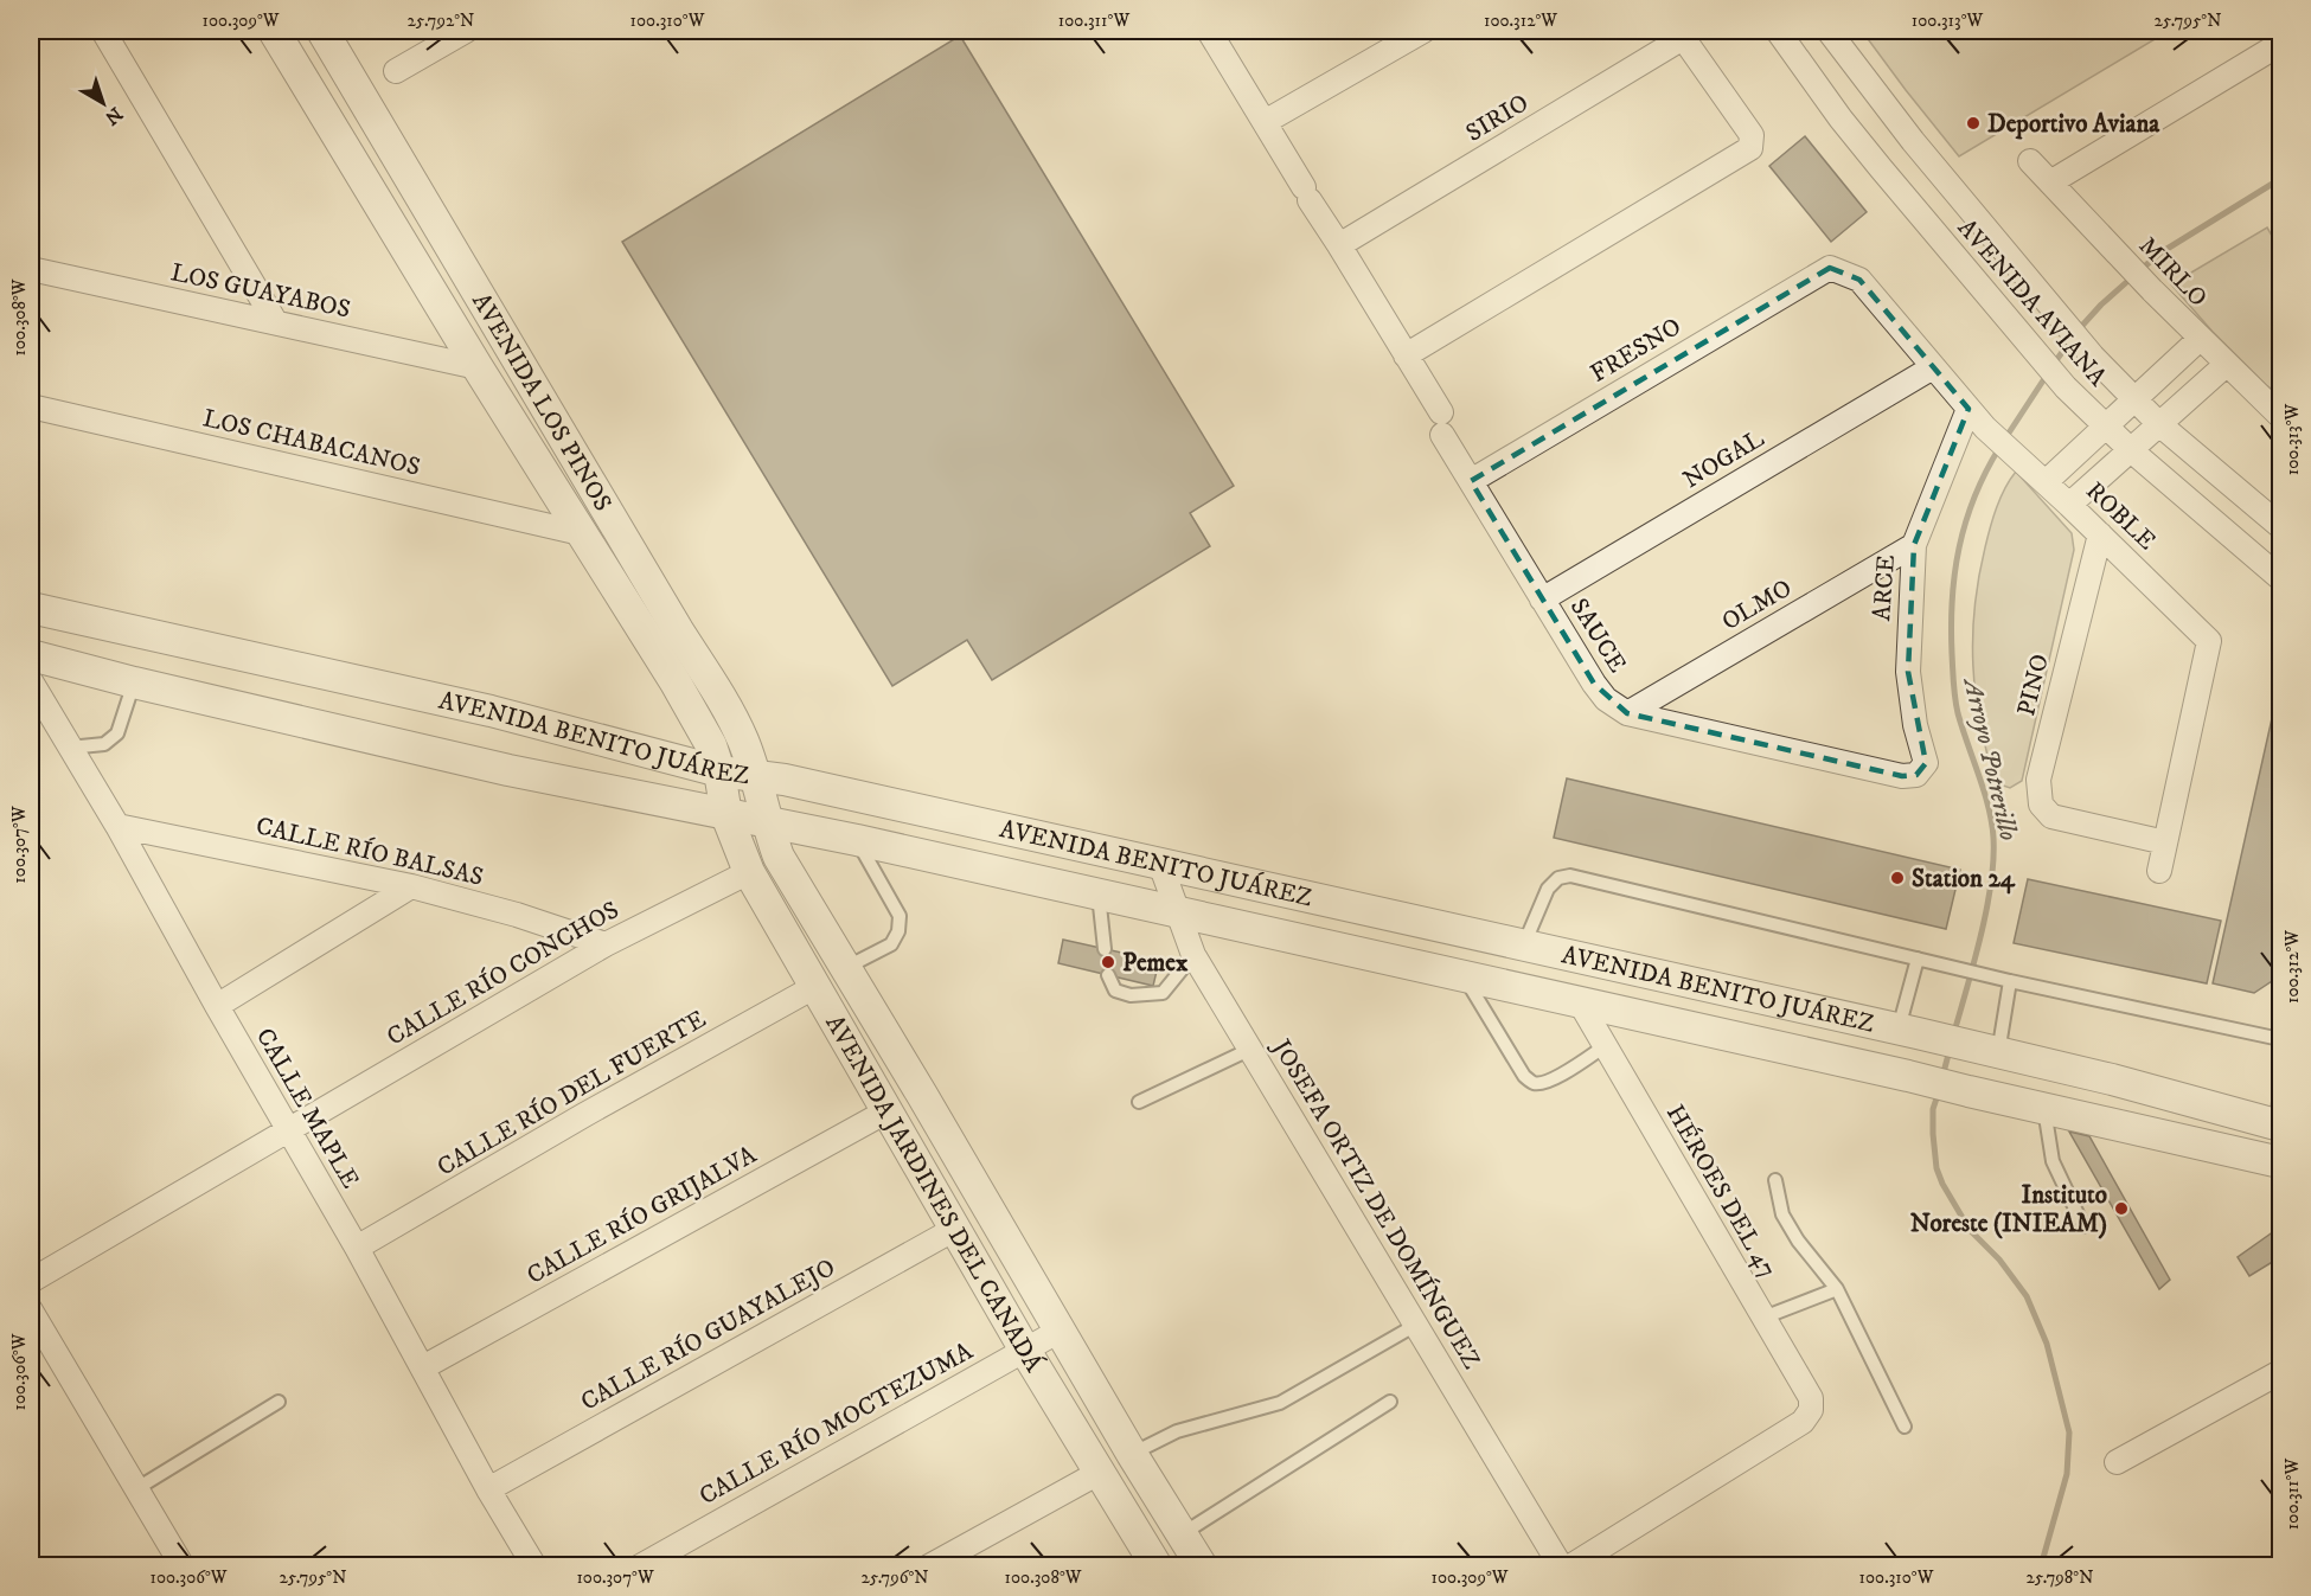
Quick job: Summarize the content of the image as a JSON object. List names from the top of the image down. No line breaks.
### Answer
{"streets":{"street":["SIRIO","MIRLO","LOS GUAYABOS","AVENIDA AVIANA","FRESNO","AVENIDA LOS PINOS","LOS CHABACANOS","NOGAL","ROBLE","ARCE","OLMO","SAUCE","PINO","AVENIDA BENITO JUÁREZ","CALLE RÍO BALSAS","CALLE RÍO CONCHOS","CALLE RÍO DEL FUERTE","CALLE MAPLE","HÉROES DEL 47","AVENIDA JARDINES DEL CANADÁ","JOSEFA ORTIZ DE DOMÍNGUEZ","CALLE RÍO GRIJALVA","CALLE RÍO GUAYALEJO","CALLE RÍO MOCTEZUMA"]},"crossings":[["SIRIO","SAUCE"],["LOS GUAYABOS","AVENIDA LOS PINOS"],["FRESNO","ROBLE"],["FRESNO","SAUCE"],["AVENIDA LOS PINOS","LOS CHABACANOS"],["AVENIDA LOS PINOS","AVENIDA BENITO JUÁREZ"],["AVENIDA LOS PINOS","AVENIDA JARDINES DEL CANADÁ"],["NOGAL","ROBLE"],["NOGAL","SAUCE"],["ROBLE","ARCE"],["ROBLE","PINO"],["ARCE","OLMO"],["ARCE","SAUCE"],["OLMO","SAUCE"],["AVENIDA BENITO JUÁREZ","HÉROES DEL 47"],["AVENIDA BENITO JUÁREZ","AVENIDA JARDINES DEL CANADÁ"],["AVENIDA BENITO JUÁREZ","JOSEFA ORTIZ DE DOMÍNGUEZ"],["CALLE RÍO BALSAS","CALLE RÍO CONCHOS"],["CALLE RÍO BALSAS","CALLE MAPLE"],["CALLE RÍO CONCHOS","CALLE MAPLE"],["CALLE RÍO CONCHOS","AVENIDA JARDINES DEL CANADÁ"],["CALLE RÍO DEL FUERTE","CALLE MAPLE"],["CALLE RÍO DEL FUERTE","AVENIDA JARDINES DEL CANADÁ"],["CALLE MAPLE","CALLE RÍO GRIJALVA"],["CALLE MAPLE","CALLE RÍO GUAYALEJO"],["AVENIDA JARDINES DEL CANADÁ","CALLE RÍO GRIJALVA"],["AVENIDA JARDINES DEL CANADÁ","CALLE RÍO GUAYALEJO"],["AVENIDA JARDINES DEL CANADÁ","CALLE RÍO MOCTEZUMA"]],"water":["Arroyo Potrerillo"],"places":["Deportivo Aviana","Station 24","Pemex","Instituto Noreste (INIEAM)"],"north":"bottom right","coordinates":["100.309°W","25.792°N","100.310°W","100.311°W","100.312°W","100.313°W","25.795°N","100.308°W","100.307°W","100.306°W","25.796°N","25.798°N"]}
